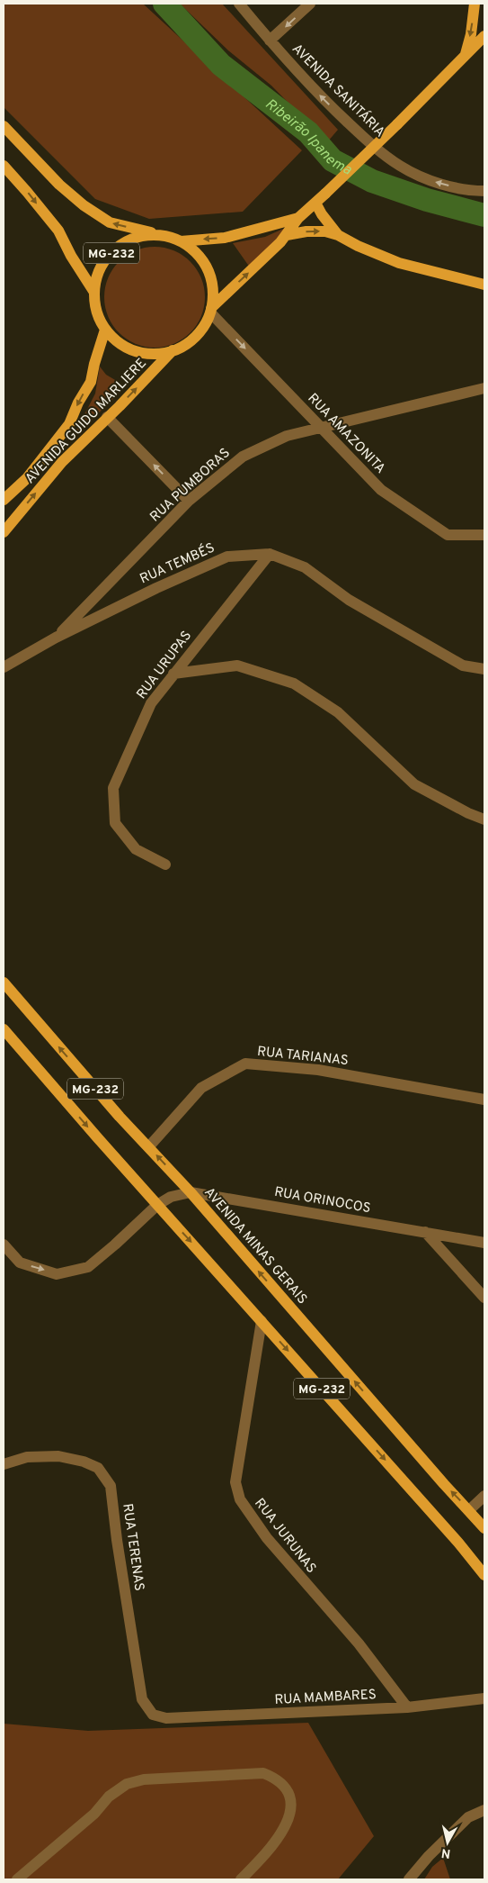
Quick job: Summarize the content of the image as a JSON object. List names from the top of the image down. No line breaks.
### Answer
{"streets":{"main road":["MG-232","AVENIDA GUIDO MARLIERE","AVENIDA MINAS GERAIS"],"street":["AVENIDA SANITÁRIA","RUA AMAZONITA","RUA PUMBORAS","RUA TEMBÉS","RUA URUPAS","RUA TARIANAS","RUA ORINOCOS","RUA JURUNAS","RUA TERENAS","RUA MAMBARES"]},"crossings":[["MG-232","AVENIDA GUIDO MARLIERE"],["MG-232","RUA AMAZONITA"],["MG-232","RUA ORINOCOS"],["MG-232","RUA JURUNAS"],["AVENIDA GUIDO MARLIERE","RUA AMAZONITA"],["RUA AMAZONITA","RUA PUMBORAS"],["RUA PUMBORAS","RUA TEMBÉS"],["RUA TEMBÉS","RUA URUPAS"],["RUA TARIANAS","AVENIDA MINAS GERAIS"],["RUA ORINOCOS","AVENIDA MINAS GERAIS"],["RUA JURUNAS","RUA MAMBARES"],["RUA TERENAS","RUA MAMBARES"]],"one_way":["AVENIDA SANITÁRIA","RUA AMAZONITA"],"water":["Ribeirão Ipanema"],"north":"bottom"}
